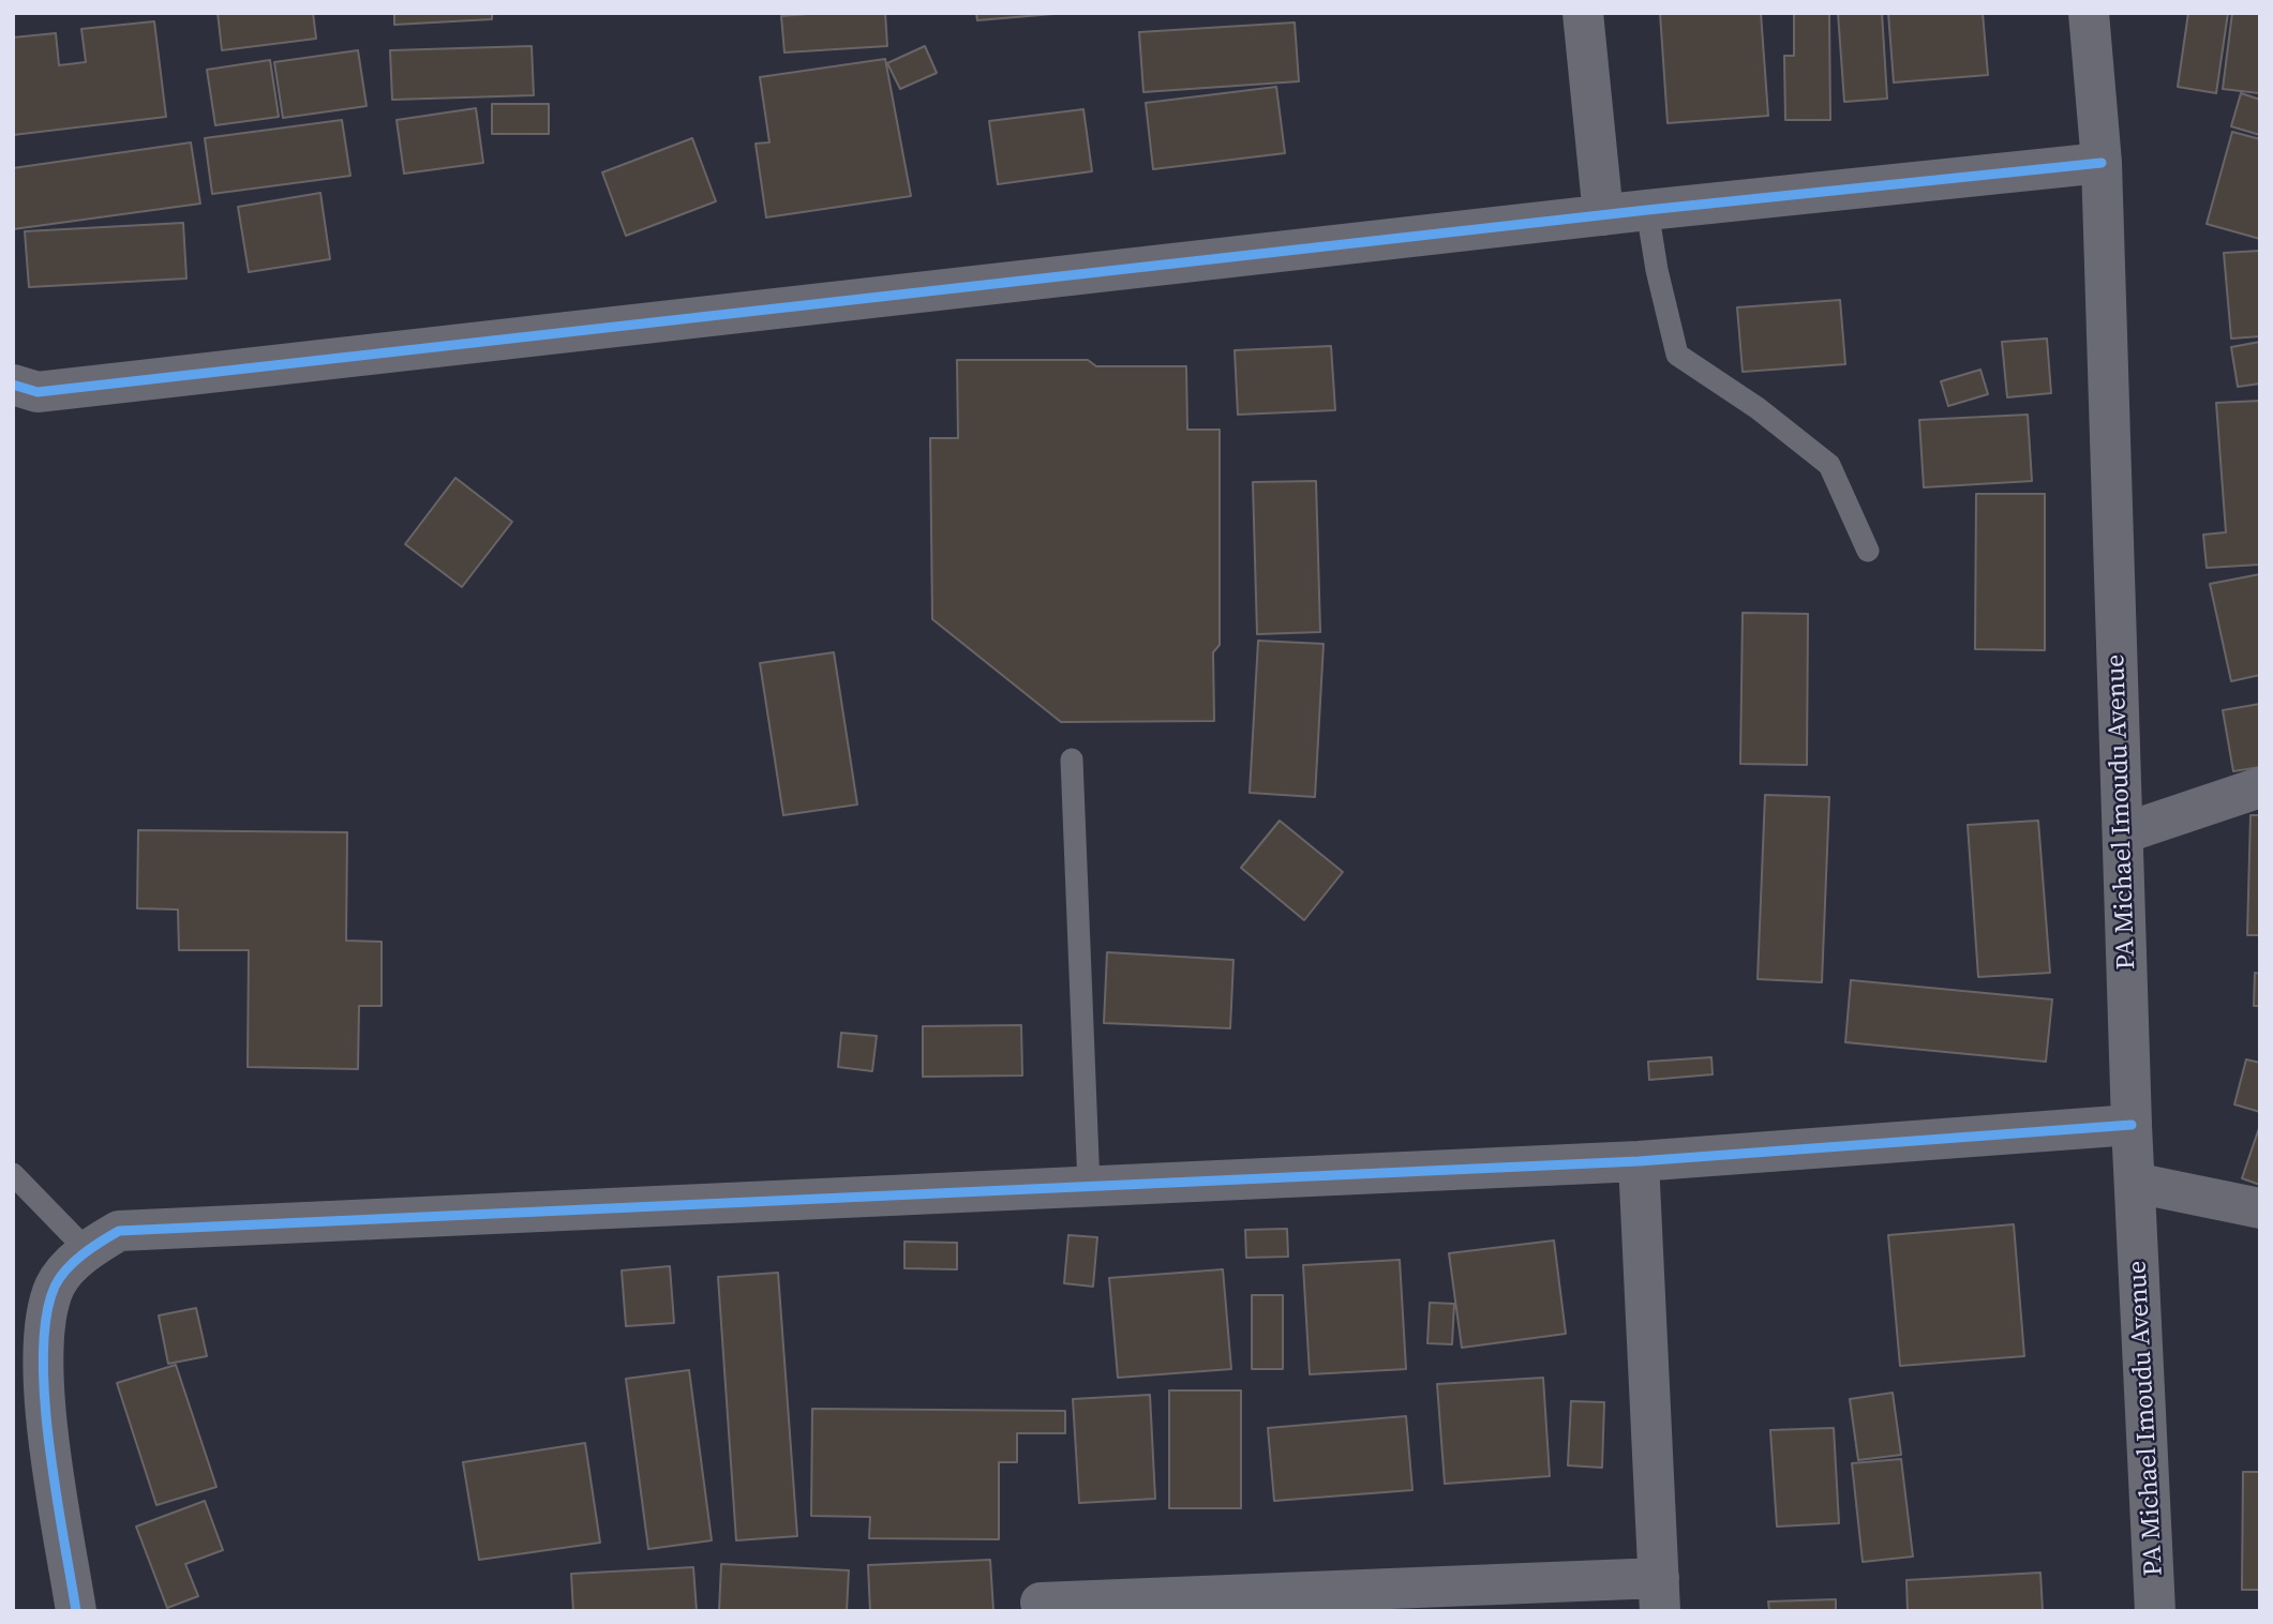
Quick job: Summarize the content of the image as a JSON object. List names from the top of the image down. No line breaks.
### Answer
{"streets":{"street":["PA Michael Imoudu Avenue"]}}
